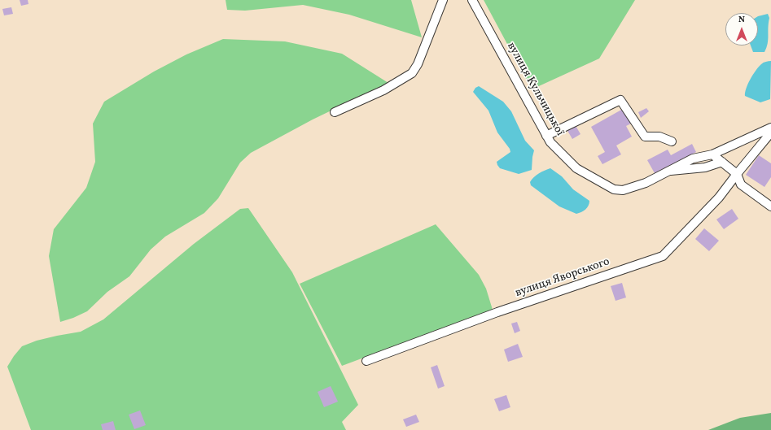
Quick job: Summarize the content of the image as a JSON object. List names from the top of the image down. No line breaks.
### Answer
{"streets":{"street":["вулиця Кульчицької","вулиця Яворського"]},"north":"top"}
